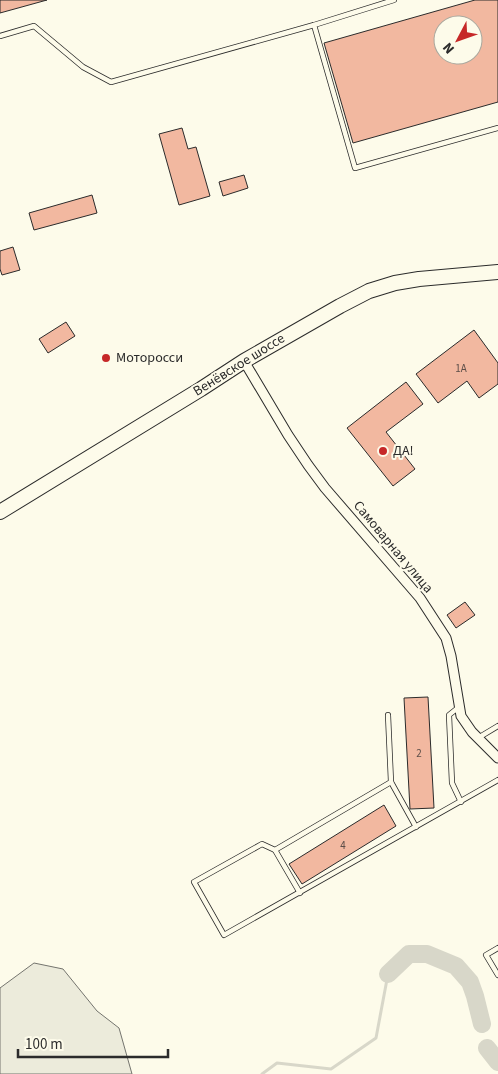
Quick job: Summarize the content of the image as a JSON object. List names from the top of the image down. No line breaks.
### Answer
{"streets":{"main road":["Венёвское шоссе"],"street":["Самоварная улица"]},"crossings":[["Венёвское шоссе","Самоварная улица"]],"places":["Моторосси","ДА!"],"house_numbers":["1А","2","4"],"scale_bar":"100 m","north":"bottom left"}
